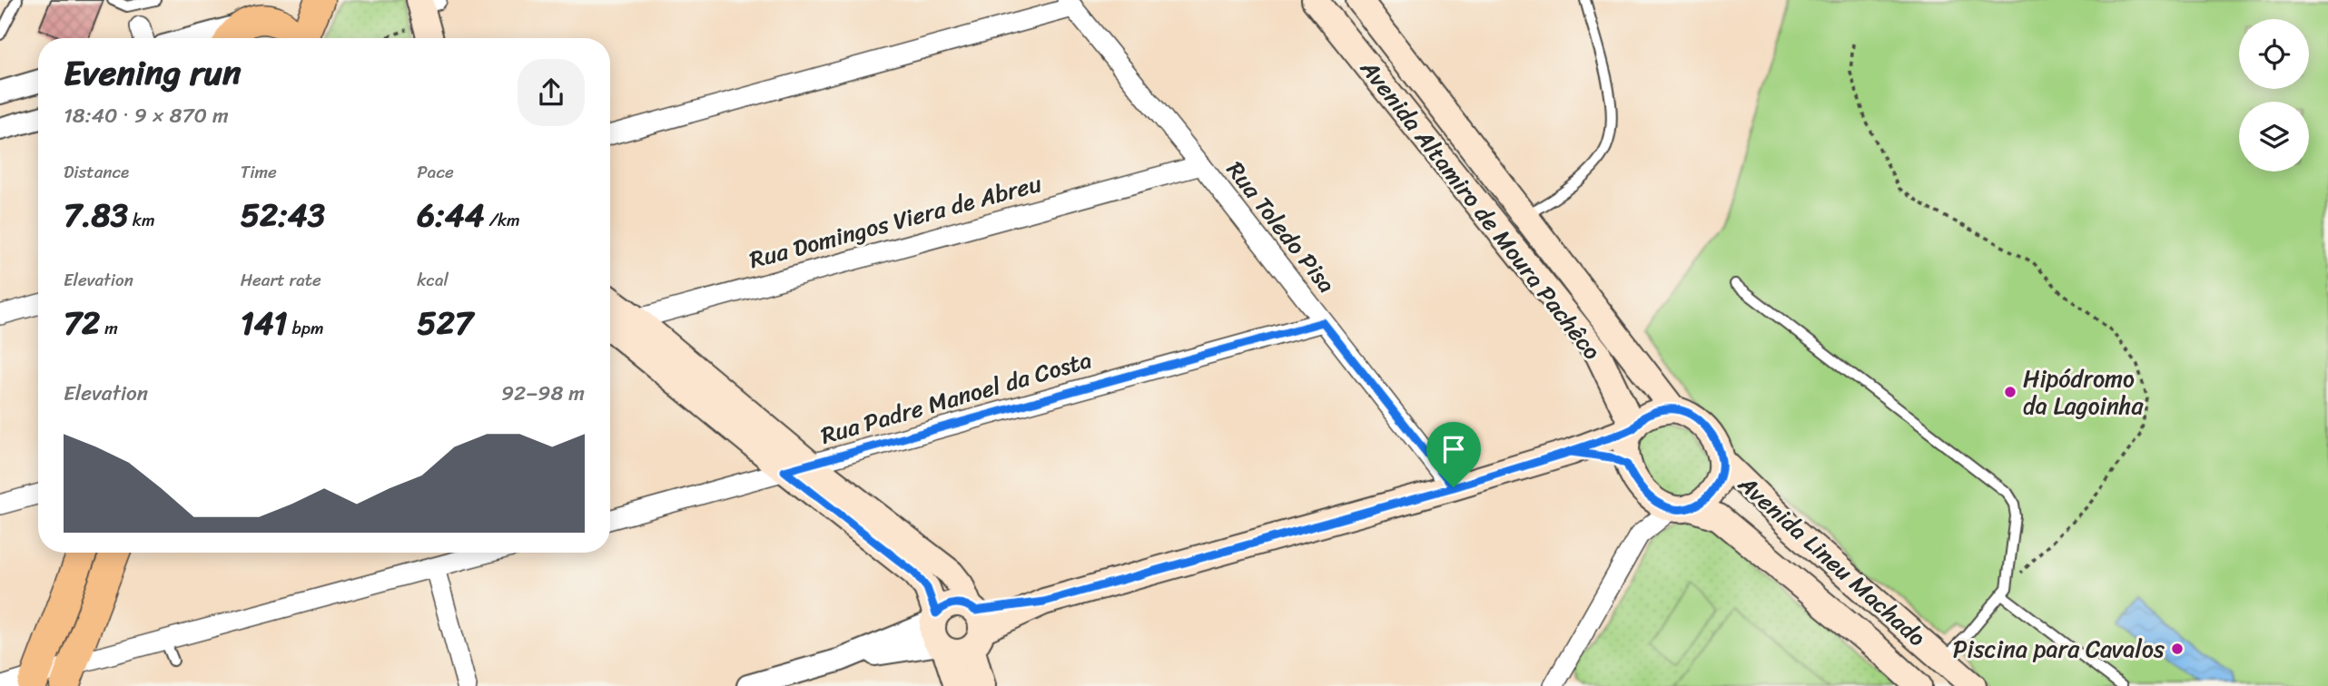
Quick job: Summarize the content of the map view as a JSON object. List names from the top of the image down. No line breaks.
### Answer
{"streets":{"main road":["Avenida Altamiro de Moura Pachêco","Avenida Lineu Machado"],"street":["Rua Domingos Viera de Abreu","Rua Toledo Pisa","Rua Padre Manoel da Costa"]},"crossings":[["Avenida Altamiro de Moura Pachêco","Avenida Lineu Machado"],["Rua Domingos Viera de Abreu","Rua Toledo Pisa"],["Rua Toledo Pisa","Rua Padre Manoel da Costa"]],"places":["Hipódromo da Lagoinha","Piscina para Cavalos"],"page":{"heading":["Evening run","18:40 · 9 × 870 m"],"stats":[["Distance","7.83 km"],["Time","52:43"],["Pace","6:44 /km"],["Elevation","72 m"],["Heart rate","141 bpm"],["kcal","527"]],"chart":["Elevation","92–98 m"]}}
